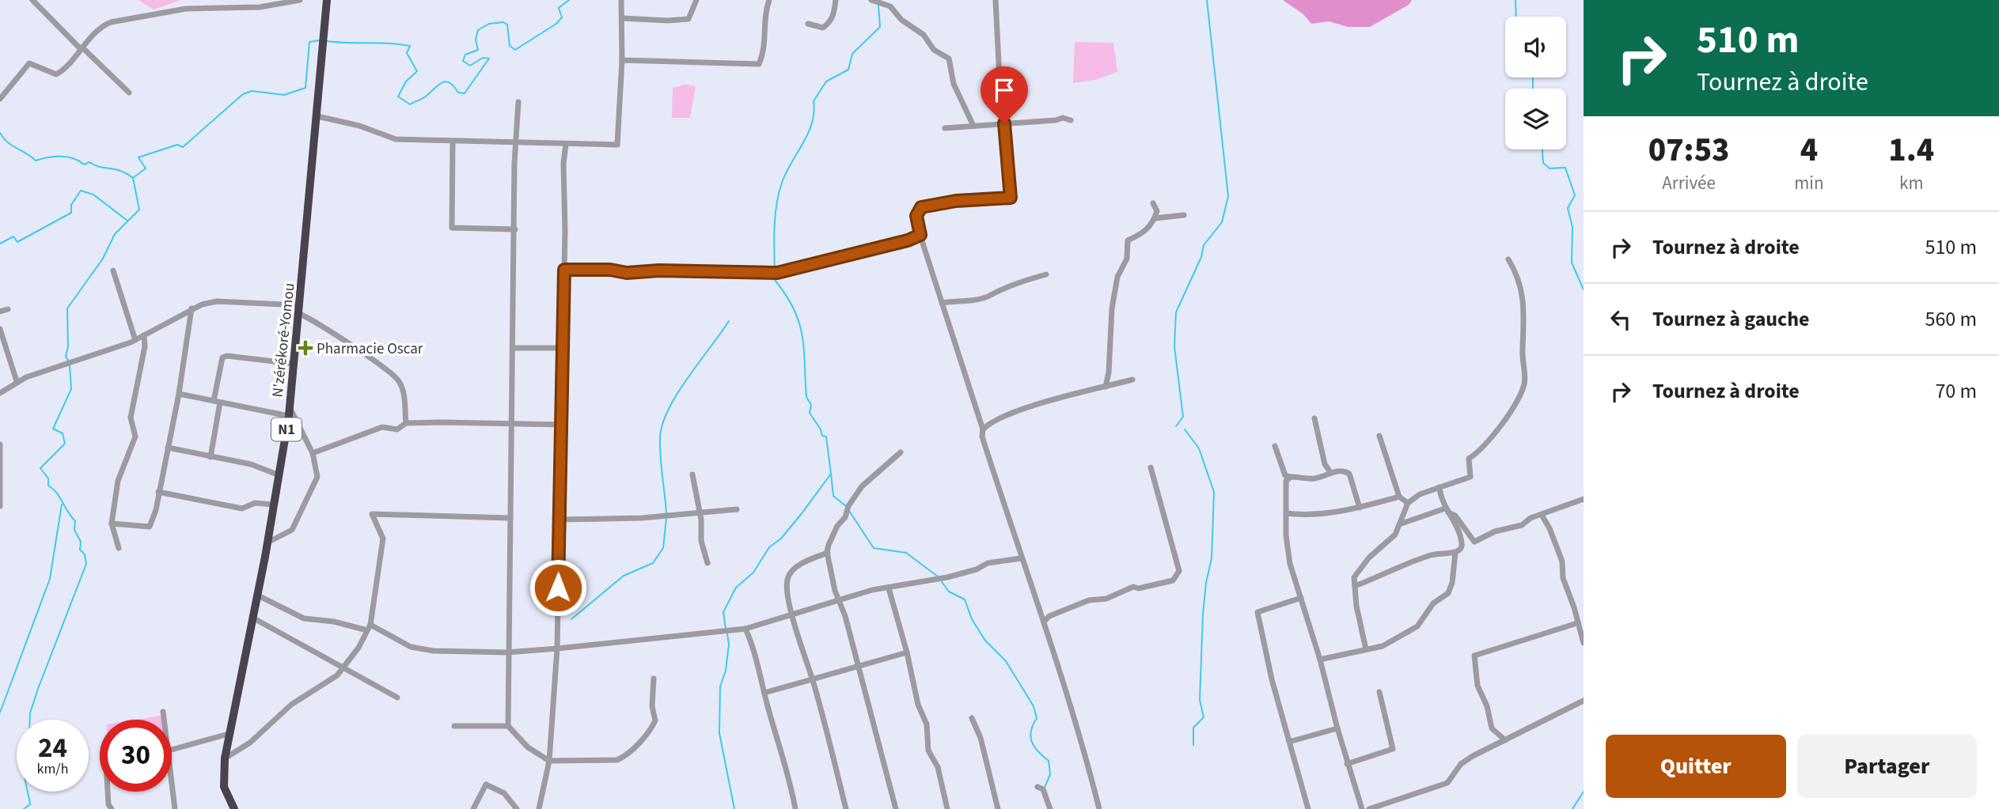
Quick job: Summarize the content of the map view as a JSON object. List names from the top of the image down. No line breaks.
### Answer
{"streets":{"highway":["N'zérékoré-Yomou","N1"]},"places":{"health":["Pharmacie Oscar"]},"page":{"turn":["510 m","Tournez à droite"],"eta":["07:53","Arrivée","4","min","1.4","km"],"list":[{"name":"Tournez à droite","value":"510 m"},{"name":"Tournez à gauche","value":"560 m"},{"name":"Tournez à droite","value":"70 m"}],"speed":"24 km/h","limit":"30","buttons":["Quitter","Partager"]}}
